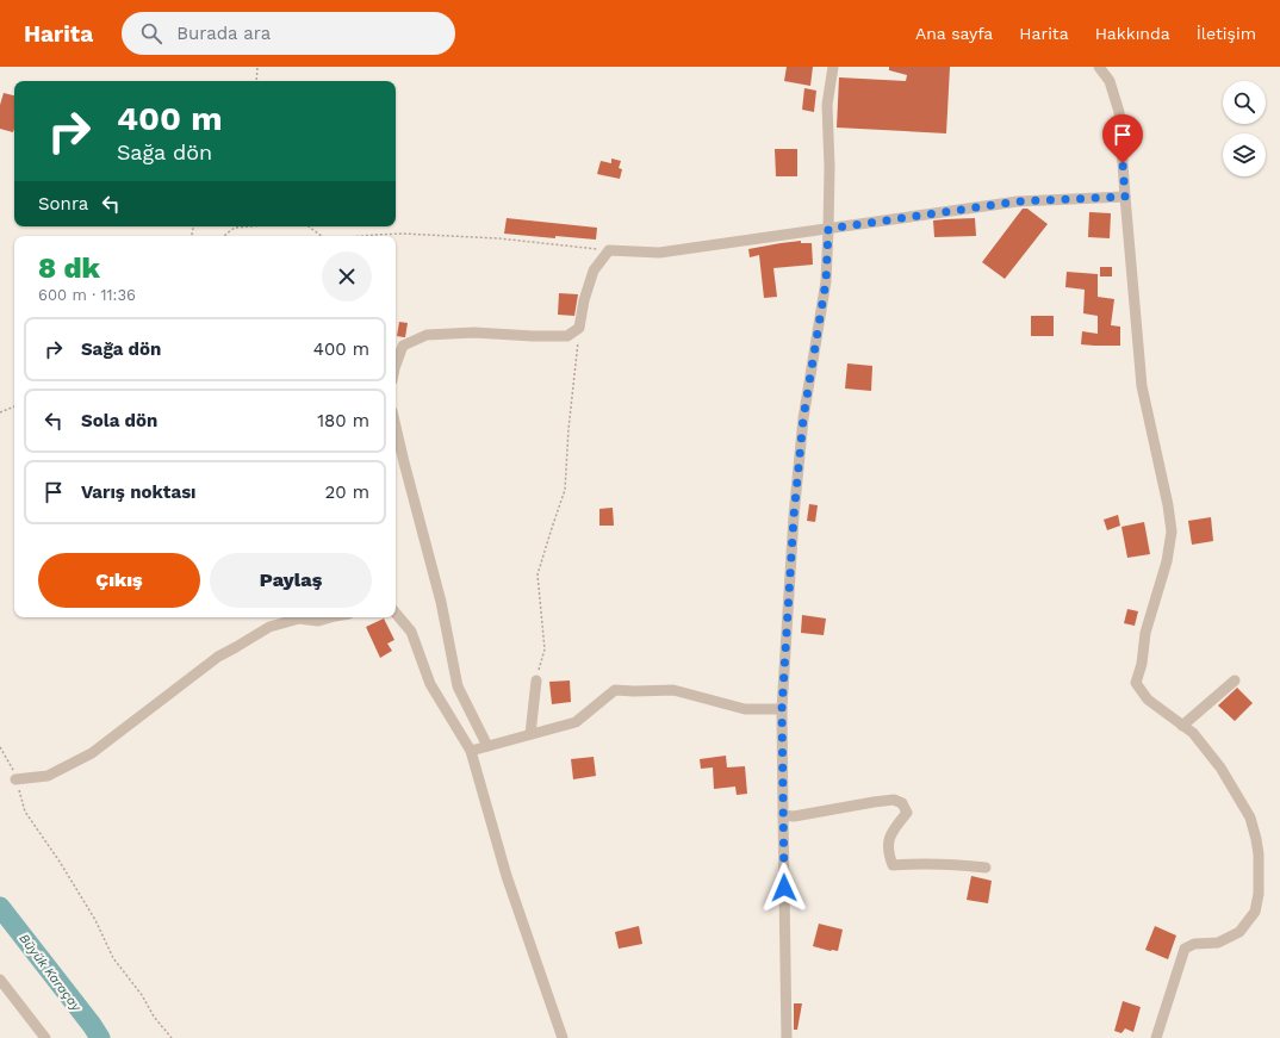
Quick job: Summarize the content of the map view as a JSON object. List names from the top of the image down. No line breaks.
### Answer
{"water":["Büyük Karaçay"],"page":{"header":"Harita","search":"Burada ara","nav":["Ana sayfa","Harita","Hakkında","İletişim"],"turn":["400 m","Sağa dön"],"then":"Sonra","heading":["8 dk","600 m · 11:36"],"list":[{"name":"Sağa dön","value":"400 m"},{"name":"Sola dön","value":"180 m"},{"name":"Varış noktası","value":"20 m"}],"buttons":["Çıkış","Paylaş"]}}
